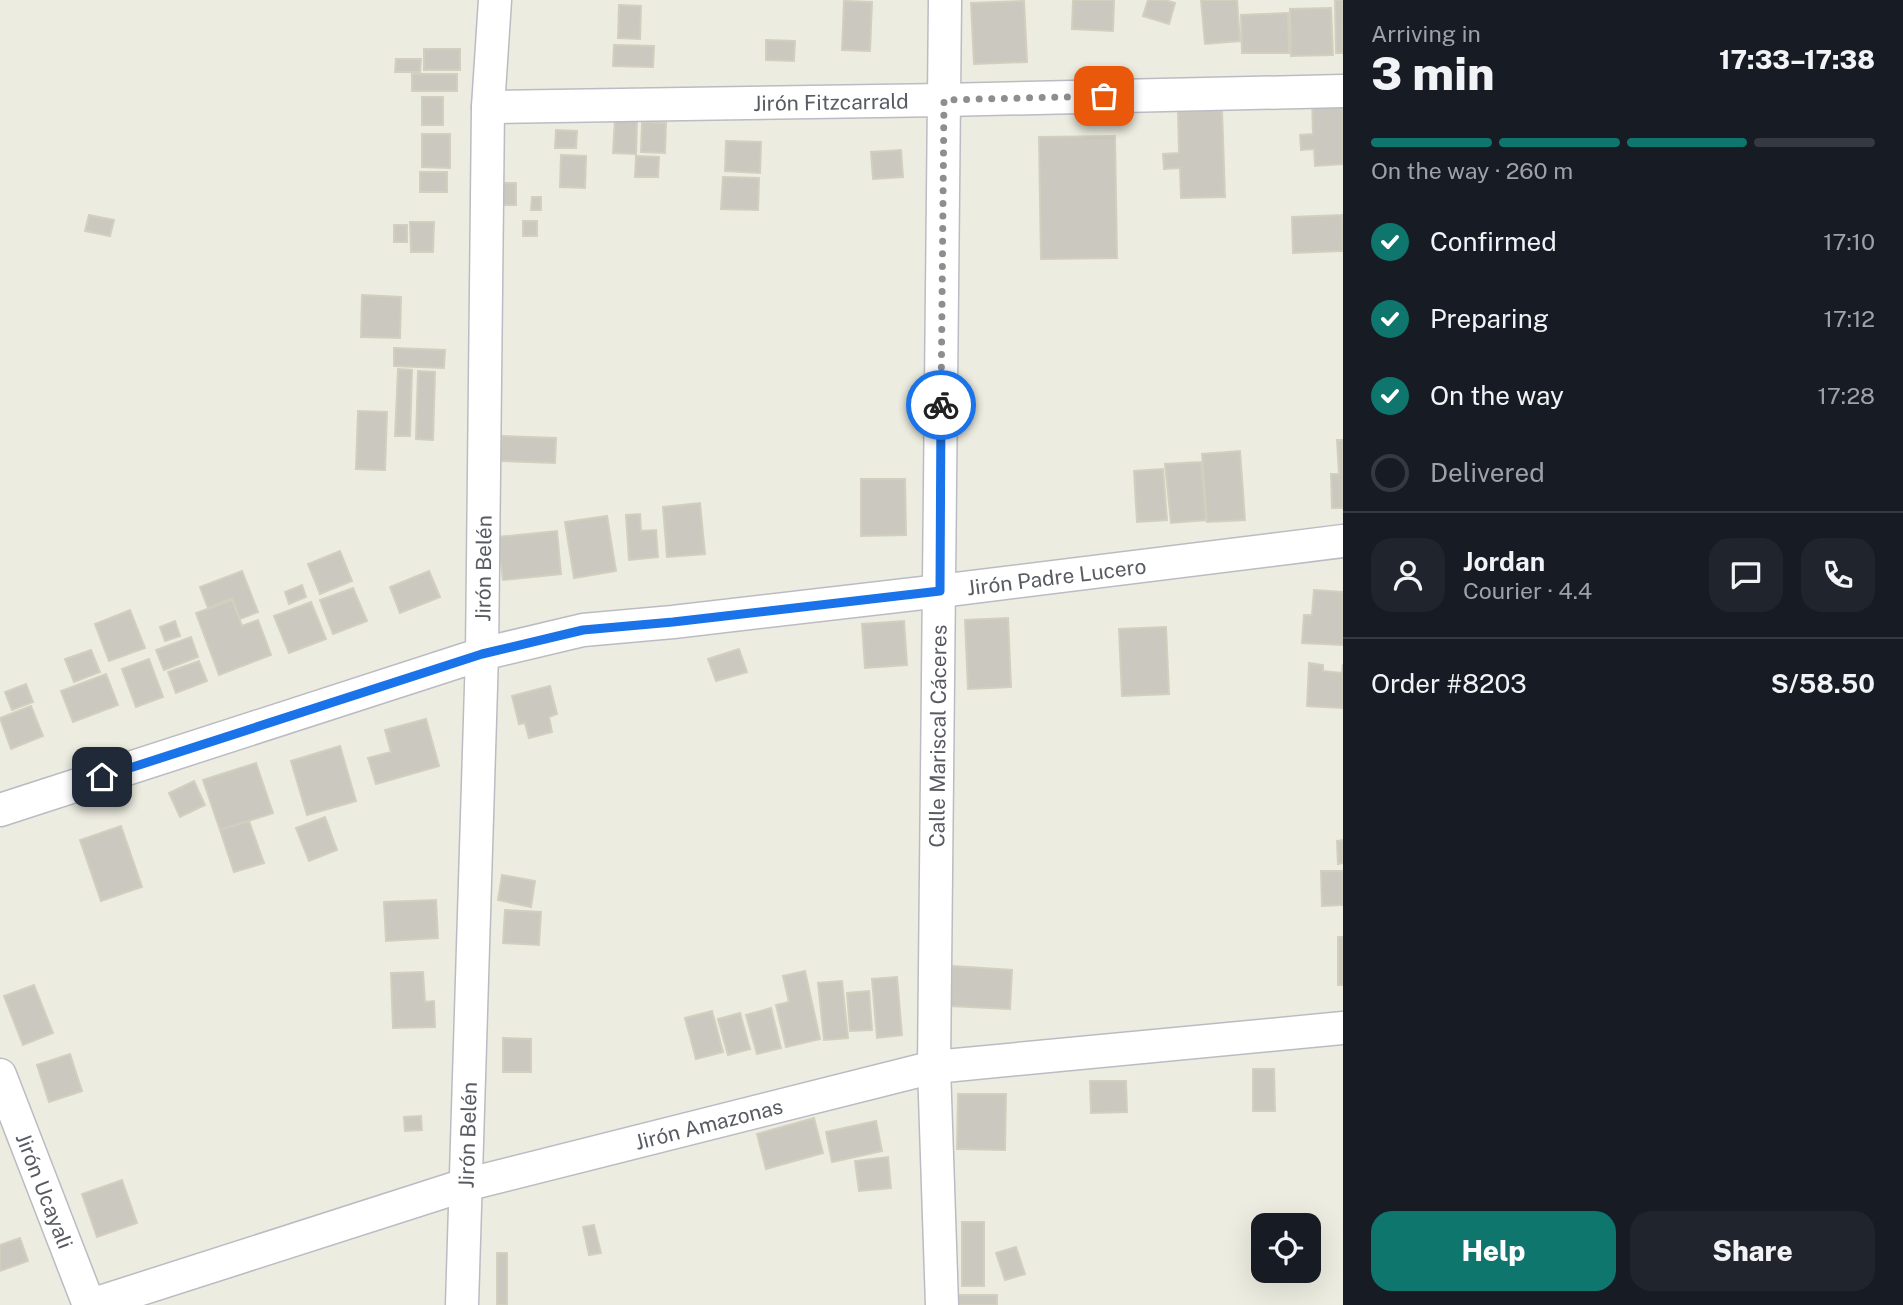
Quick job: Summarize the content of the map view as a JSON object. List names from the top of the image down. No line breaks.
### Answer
{"streets":{"street":["Jirón Fitzcarrald","Jirón Belén","Jirón Padre Lucero","Calle Mariscal Cáceres","Jirón Amazonas","Jirón Ucayali"]},"crossings":[["Jirón Fitzcarrald","Jirón Belén"],["Jirón Fitzcarrald","Calle Mariscal Cáceres"],["Jirón Belén","Jirón Padre Lucero"],["Jirón Belén","Jirón Amazonas"],["Jirón Padre Lucero","Calle Mariscal Cáceres"],["Calle Mariscal Cáceres","Jirón Amazonas"],["Jirón Amazonas","Jirón Ucayali"]],"page":{"heading":["3 min","Arriving in","17:33–17:38"],"panel":["Jordan","Courier · 4.4","Order #8203","S/58.50"],"bar":"On the way · 260 m","list":[["Confirmed","17:10"],["Preparing","17:12"],["On the way","17:28"],"Delivered"],"buttons":["Help","Share"]}}
